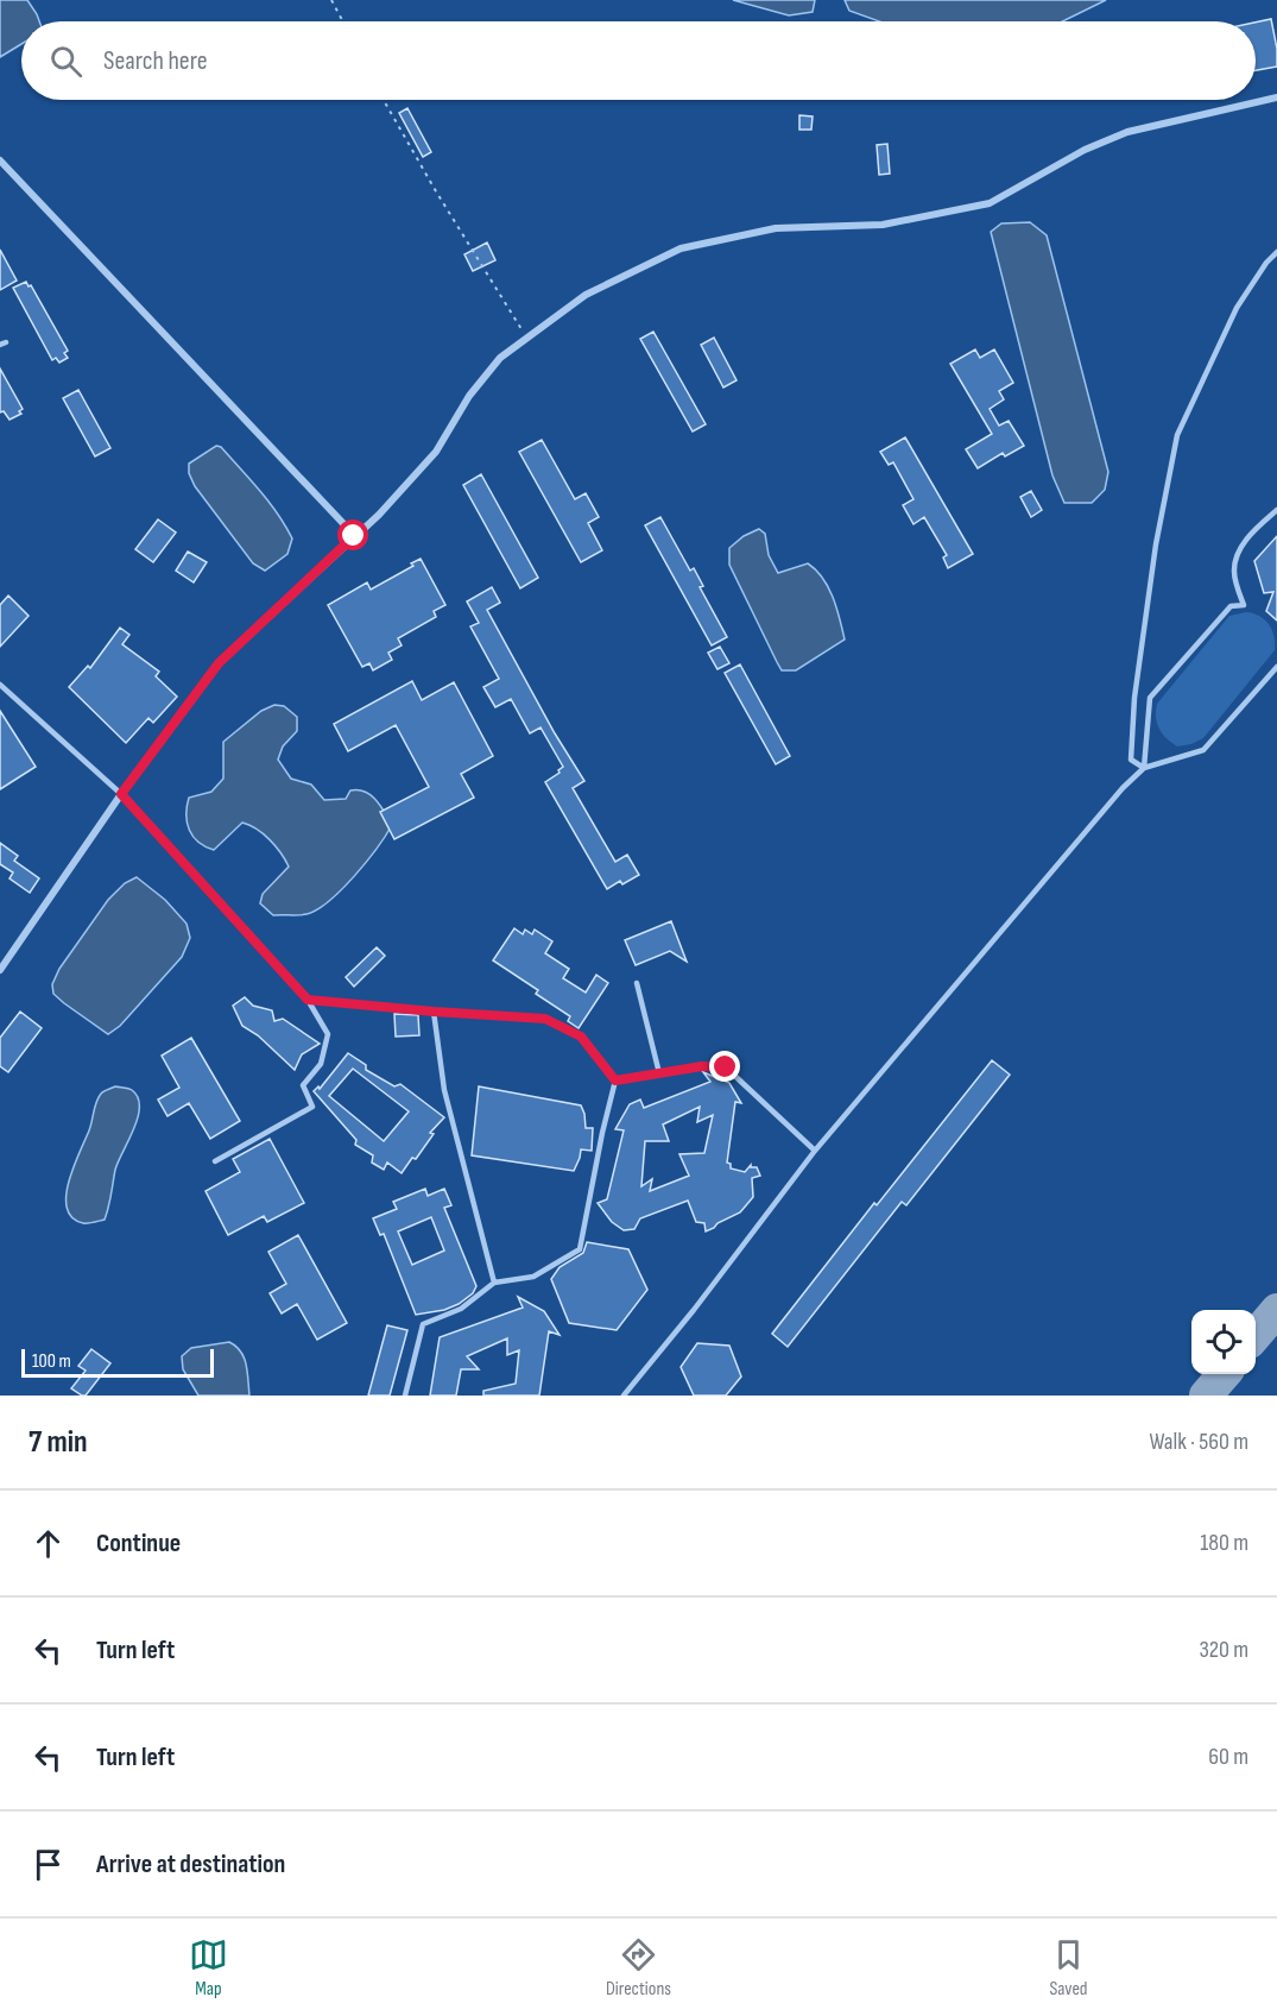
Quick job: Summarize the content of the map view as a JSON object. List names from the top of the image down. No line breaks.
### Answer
{"scale_bar":"100 m","page":{"search":"Search here","scale":"100 m","heading":["7 min","Walk · 560 m"],"list":[["Continue","180 m"],["Turn left","320 m"],["Turn left","60 m"],"Arrive at destination"],"nav":["Map","Directions","Saved"]}}
